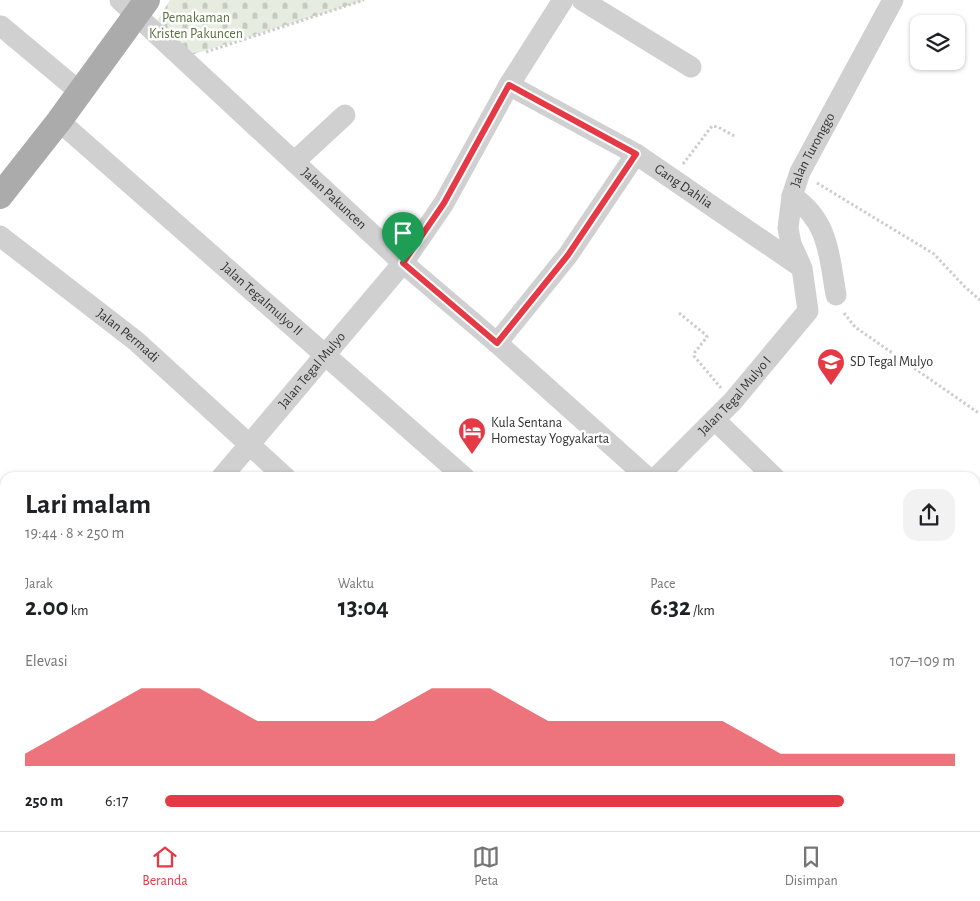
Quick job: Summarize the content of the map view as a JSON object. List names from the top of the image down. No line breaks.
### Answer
{"streets":{"street":["Jalan Turonggo","Gang Dahlia","Jalan Pakuncen","Jalan Tegalmulyo II","Jalan Permadi","Jalan Tegal Mulyo","Jalan Tegal Mulyo I"]},"crossings":[["Jalan Turonggo","Gang Dahlia"],["Jalan Turonggo","Jalan Tegal Mulyo I"],["Gang Dahlia","Jalan Tegal Mulyo"],["Jalan Pakuncen","Jalan Tegal Mulyo"],["Jalan Tegalmulyo II","Jalan Tegal Mulyo"],["Jalan Permadi","Jalan Tegal Mulyo"]],"parks":["Pemakaman Kristen Pakuncen"],"places":{"school or university":["SD Tegal Mulyo"],"hotel":["Kula Sentana Homestay Yogyakarta"]},"page":{"heading":["Lari malam","19:44 · 8 × 250 m"],"stats":[["Jarak","2.00 km"],["Waktu","13:04"],["Pace","6:32 /km"]],"chart":["Elevasi","107–109 m"],"list":[{"name":"250 m","note":"6:17"}],"tabs":["Beranda","Peta","Disimpan"]}}
